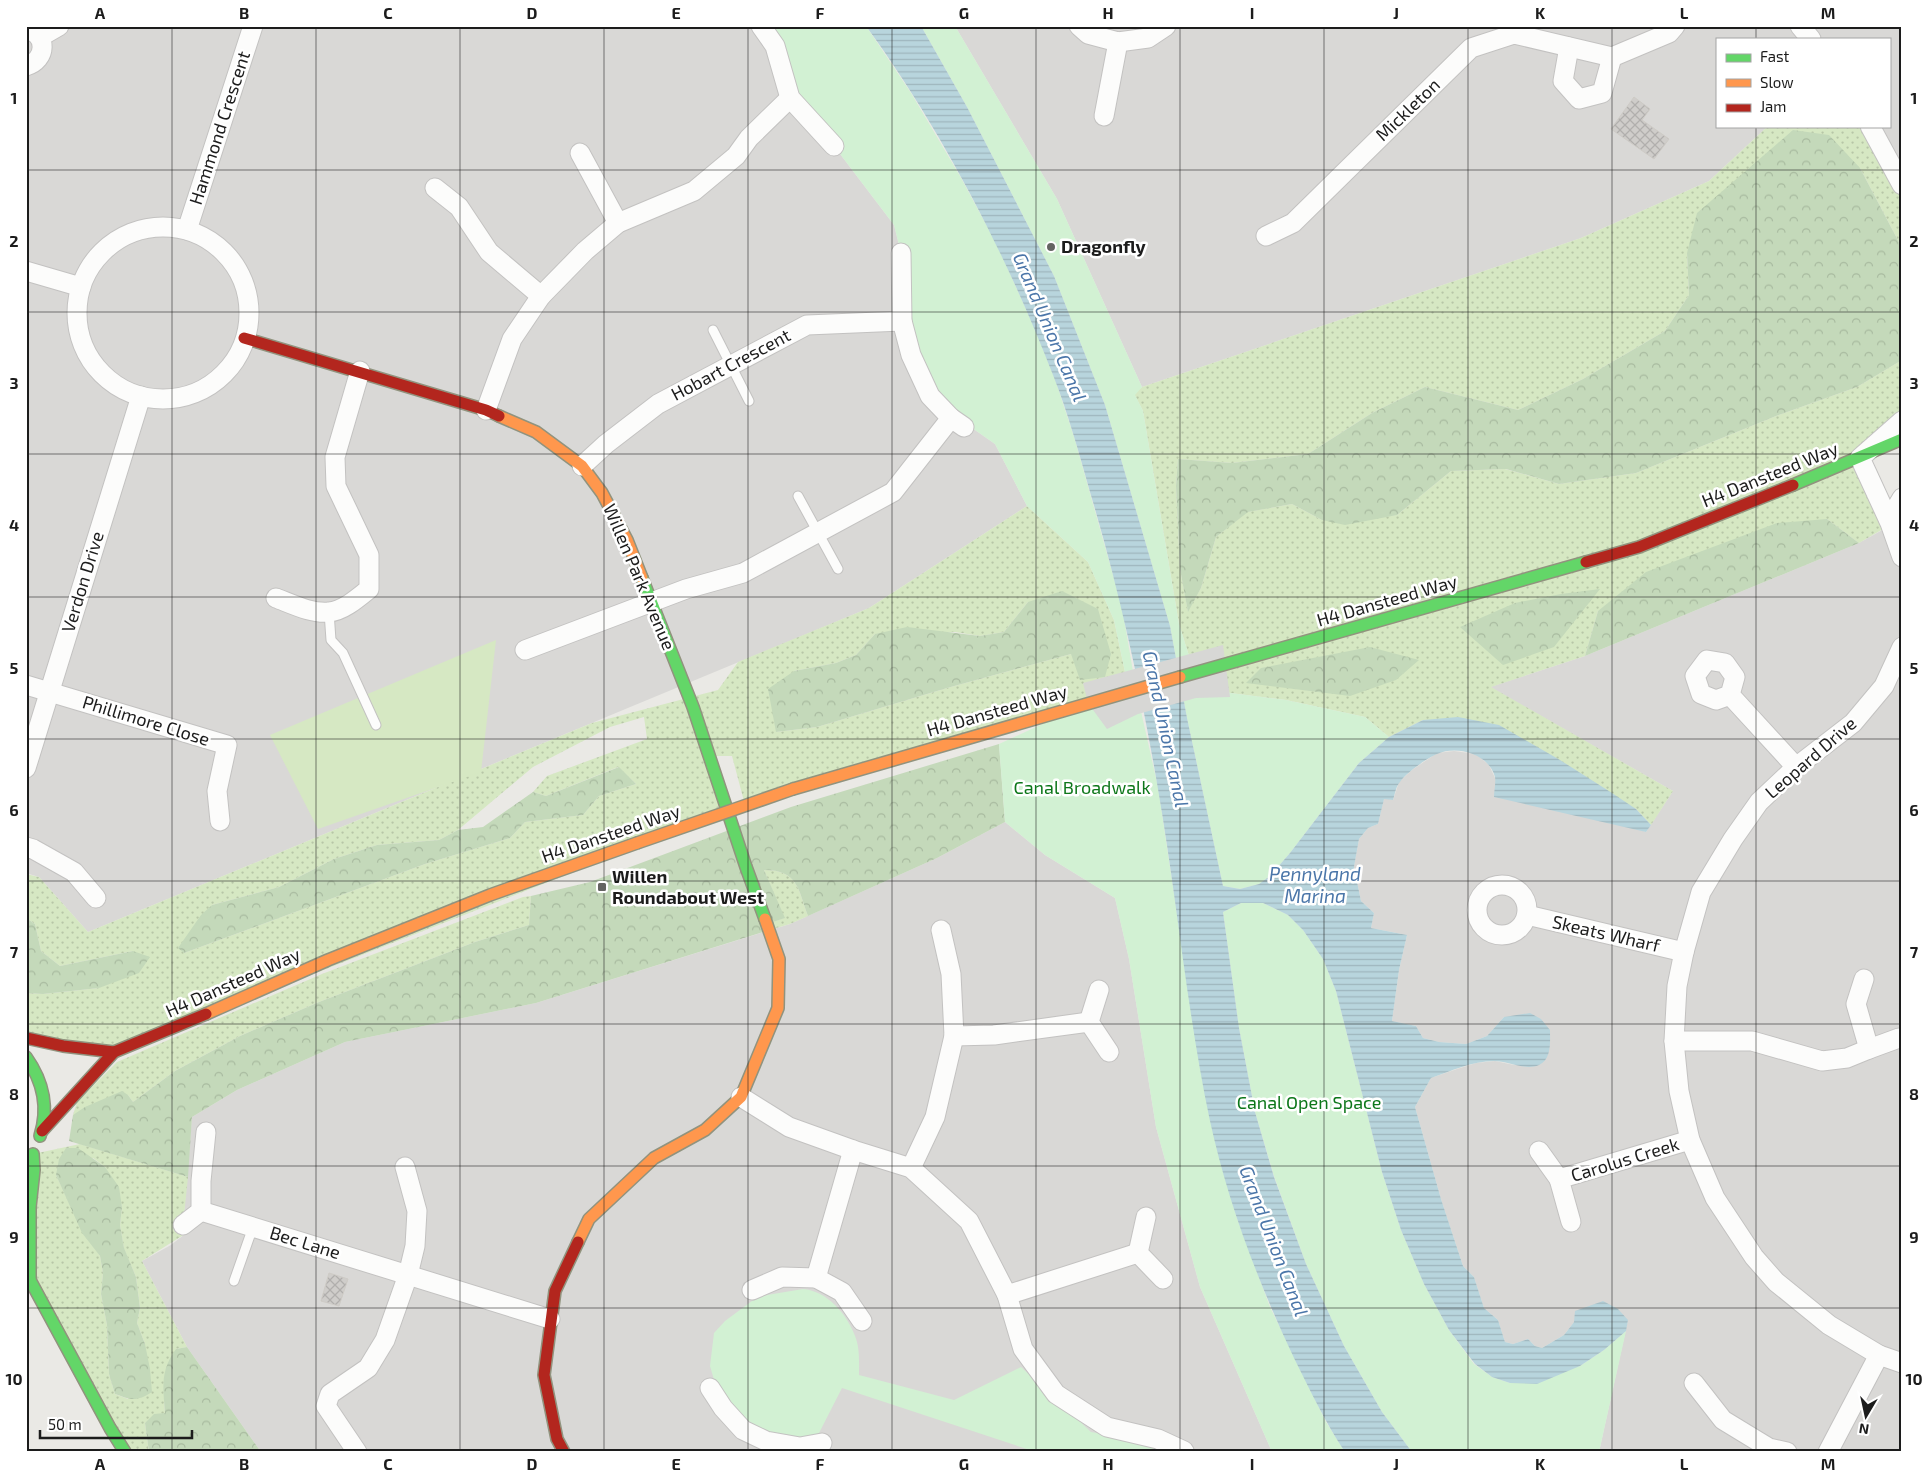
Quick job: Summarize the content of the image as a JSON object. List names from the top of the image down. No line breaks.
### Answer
{"streets":{"street":["Mickleton","Hammond Crescent","Hobart Crescent","H4 Dansteed Way","Willen Park Avenue","Verdon Drive","Phillimore Close","Leopard Drive","Skeats Wharf","Carolus Creek","Bec Lane"]},"crossings":[["Hammond Crescent","Willen Park Avenue"],["Hammond Crescent","Verdon Drive"],["Hobart Crescent","Willen Park Avenue"],["Willen Park Avenue","Verdon Drive"],["Verdon Drive","Phillimore Close"],["Leopard Drive","Skeats Wharf"],["Leopard Drive","Carolus Creek"]],"water":["Grand Union Canal","Pennyland Marina"],"parks":["Canal Broadwalk","Canal Open Space"],"places":{"other":["Dragonfly"],"transit":["Willen Roundabout West"]},"legend":["Fast","Slow","Jam"],"scale_bar":"50 m","north":"bottom","grid":{"columns":["A","B","C","D","E","F","G","H","I","J","K","L","M"],"rows":["1","2","3","4","5","6","7","8","9","10"]}}
